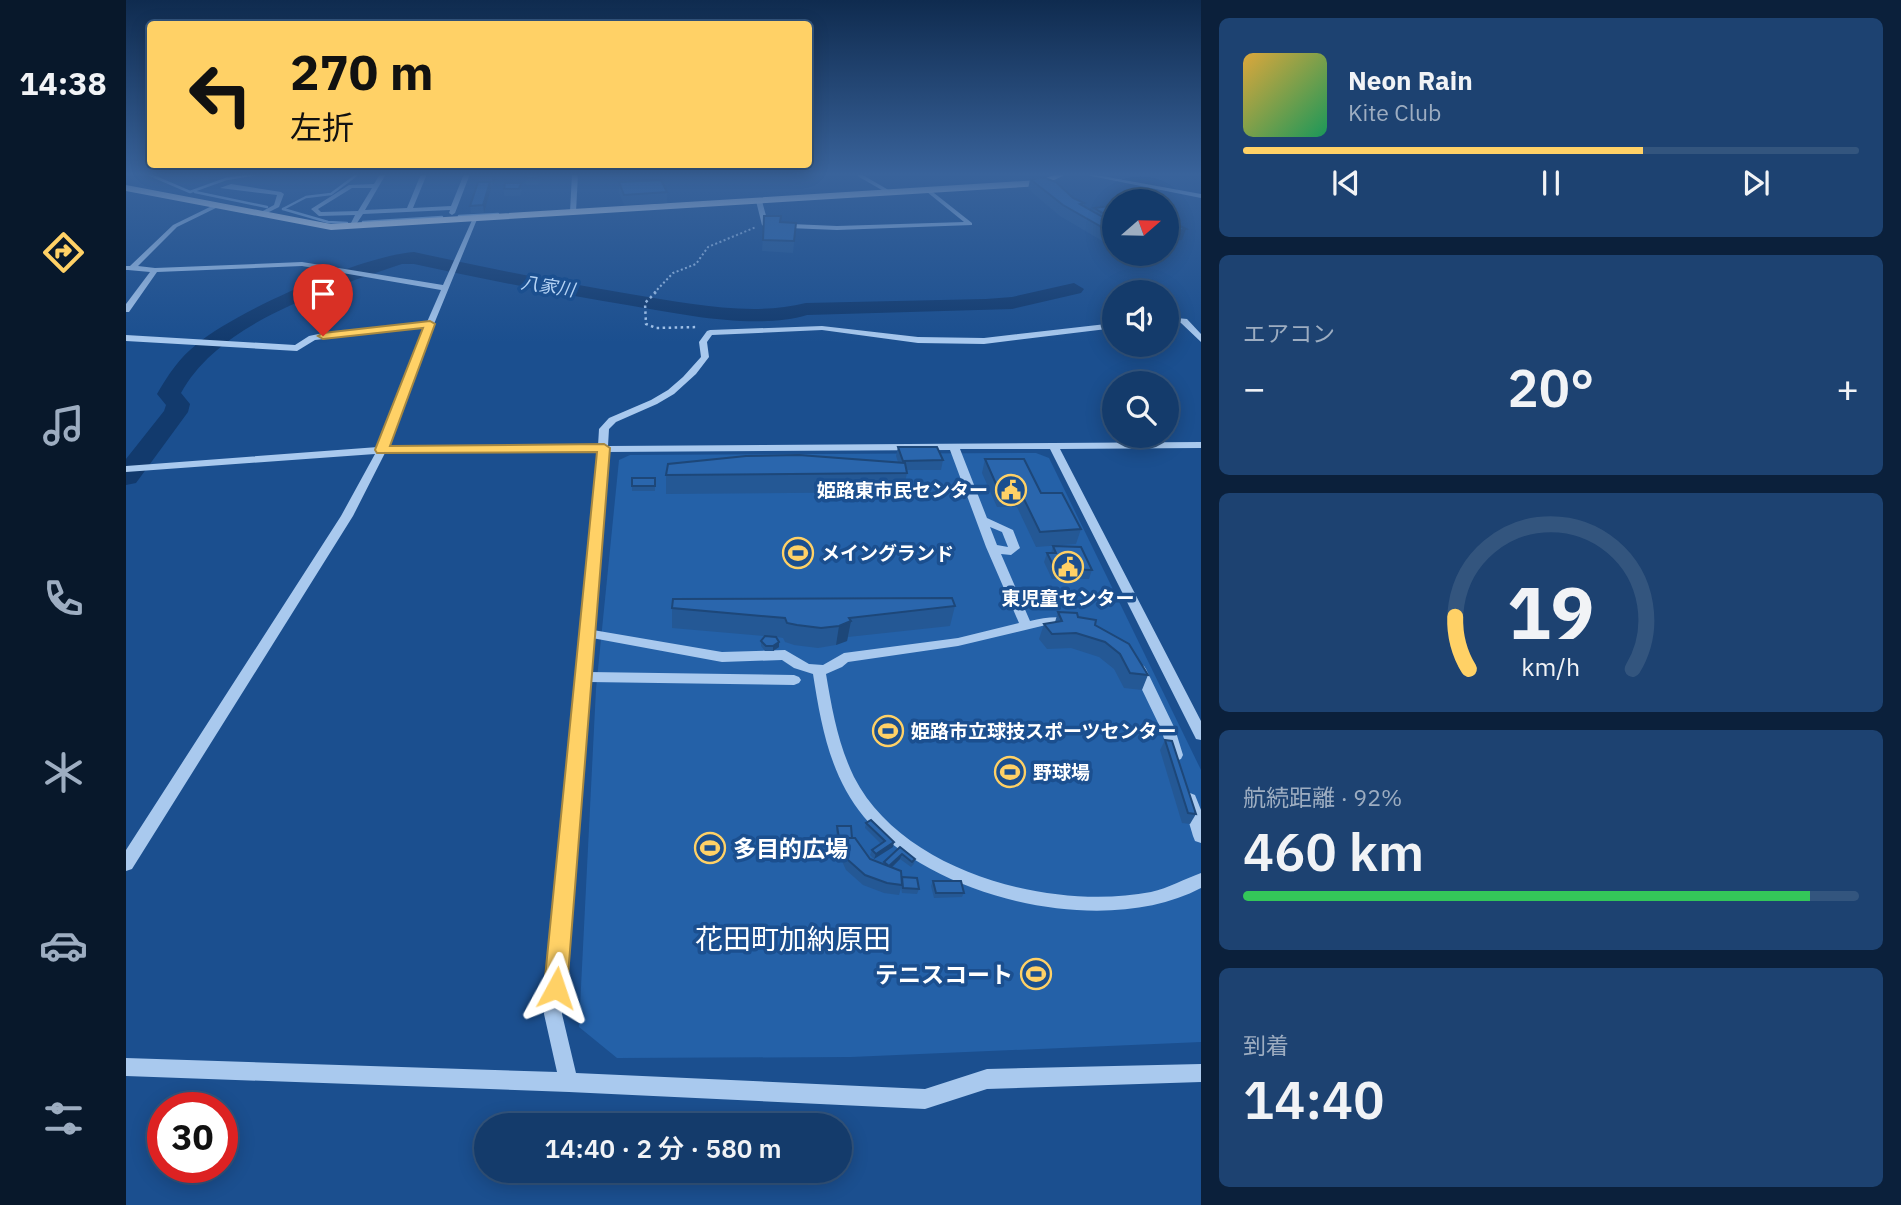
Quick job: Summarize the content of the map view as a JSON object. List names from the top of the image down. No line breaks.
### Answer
{"districts":["花田町加納原田"],"water":["八家川"],"places":{"public building":["姫路東市民センター","東児童センター"],"sports":["メイングランド","姫路市立球技スポーツセンター","野球場","多目的広場","テニスコート"]},"north":"right","page":{"tabs":"14:38","turn":["270 m","左折"],"song":["Neon Rain","Kite Club"],"tile":["エアコン",["航続距離 · 92%","460 km"],["到着","14:40"]],"heat":["−","20°","+"],"limit":"30","trip":"14:40 · 2 分 · 580 m","gauge":["19","km/h"]}}
